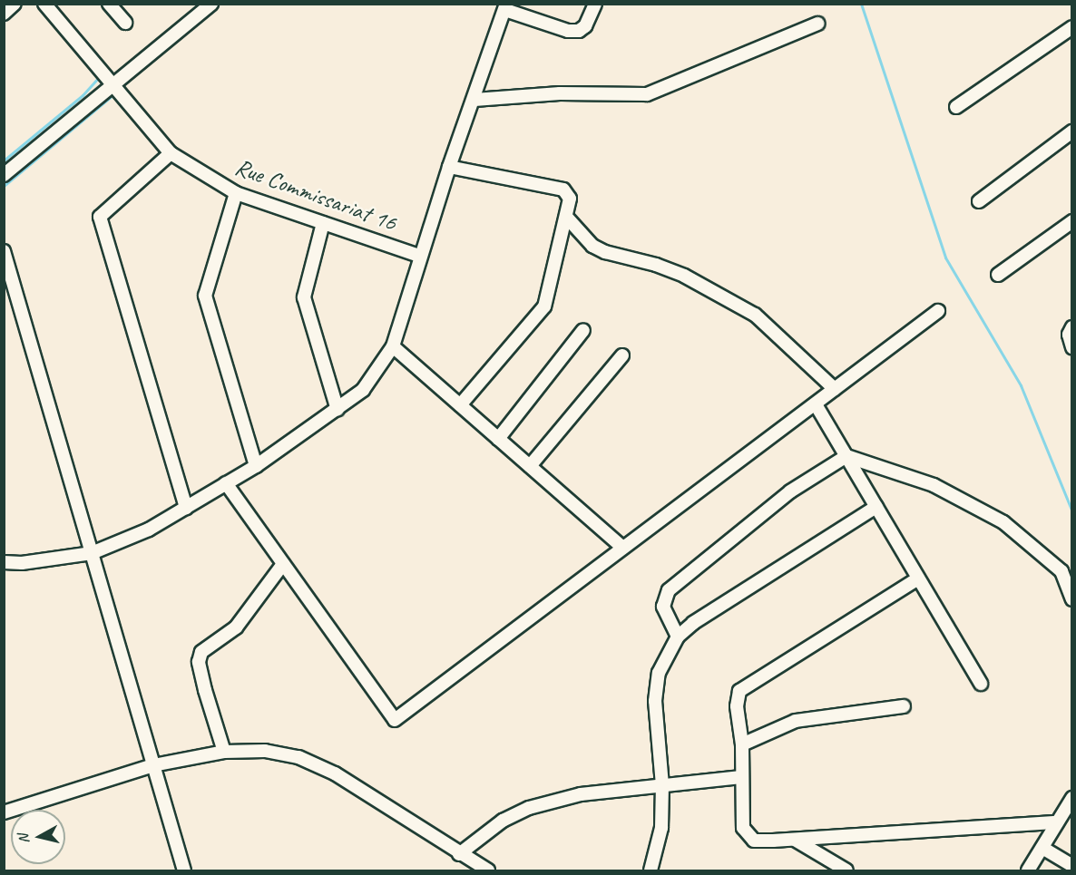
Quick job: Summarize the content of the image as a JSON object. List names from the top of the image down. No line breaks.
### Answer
{"streets":{"street":["Rue Commissariat 16"]},"north":"left"}
